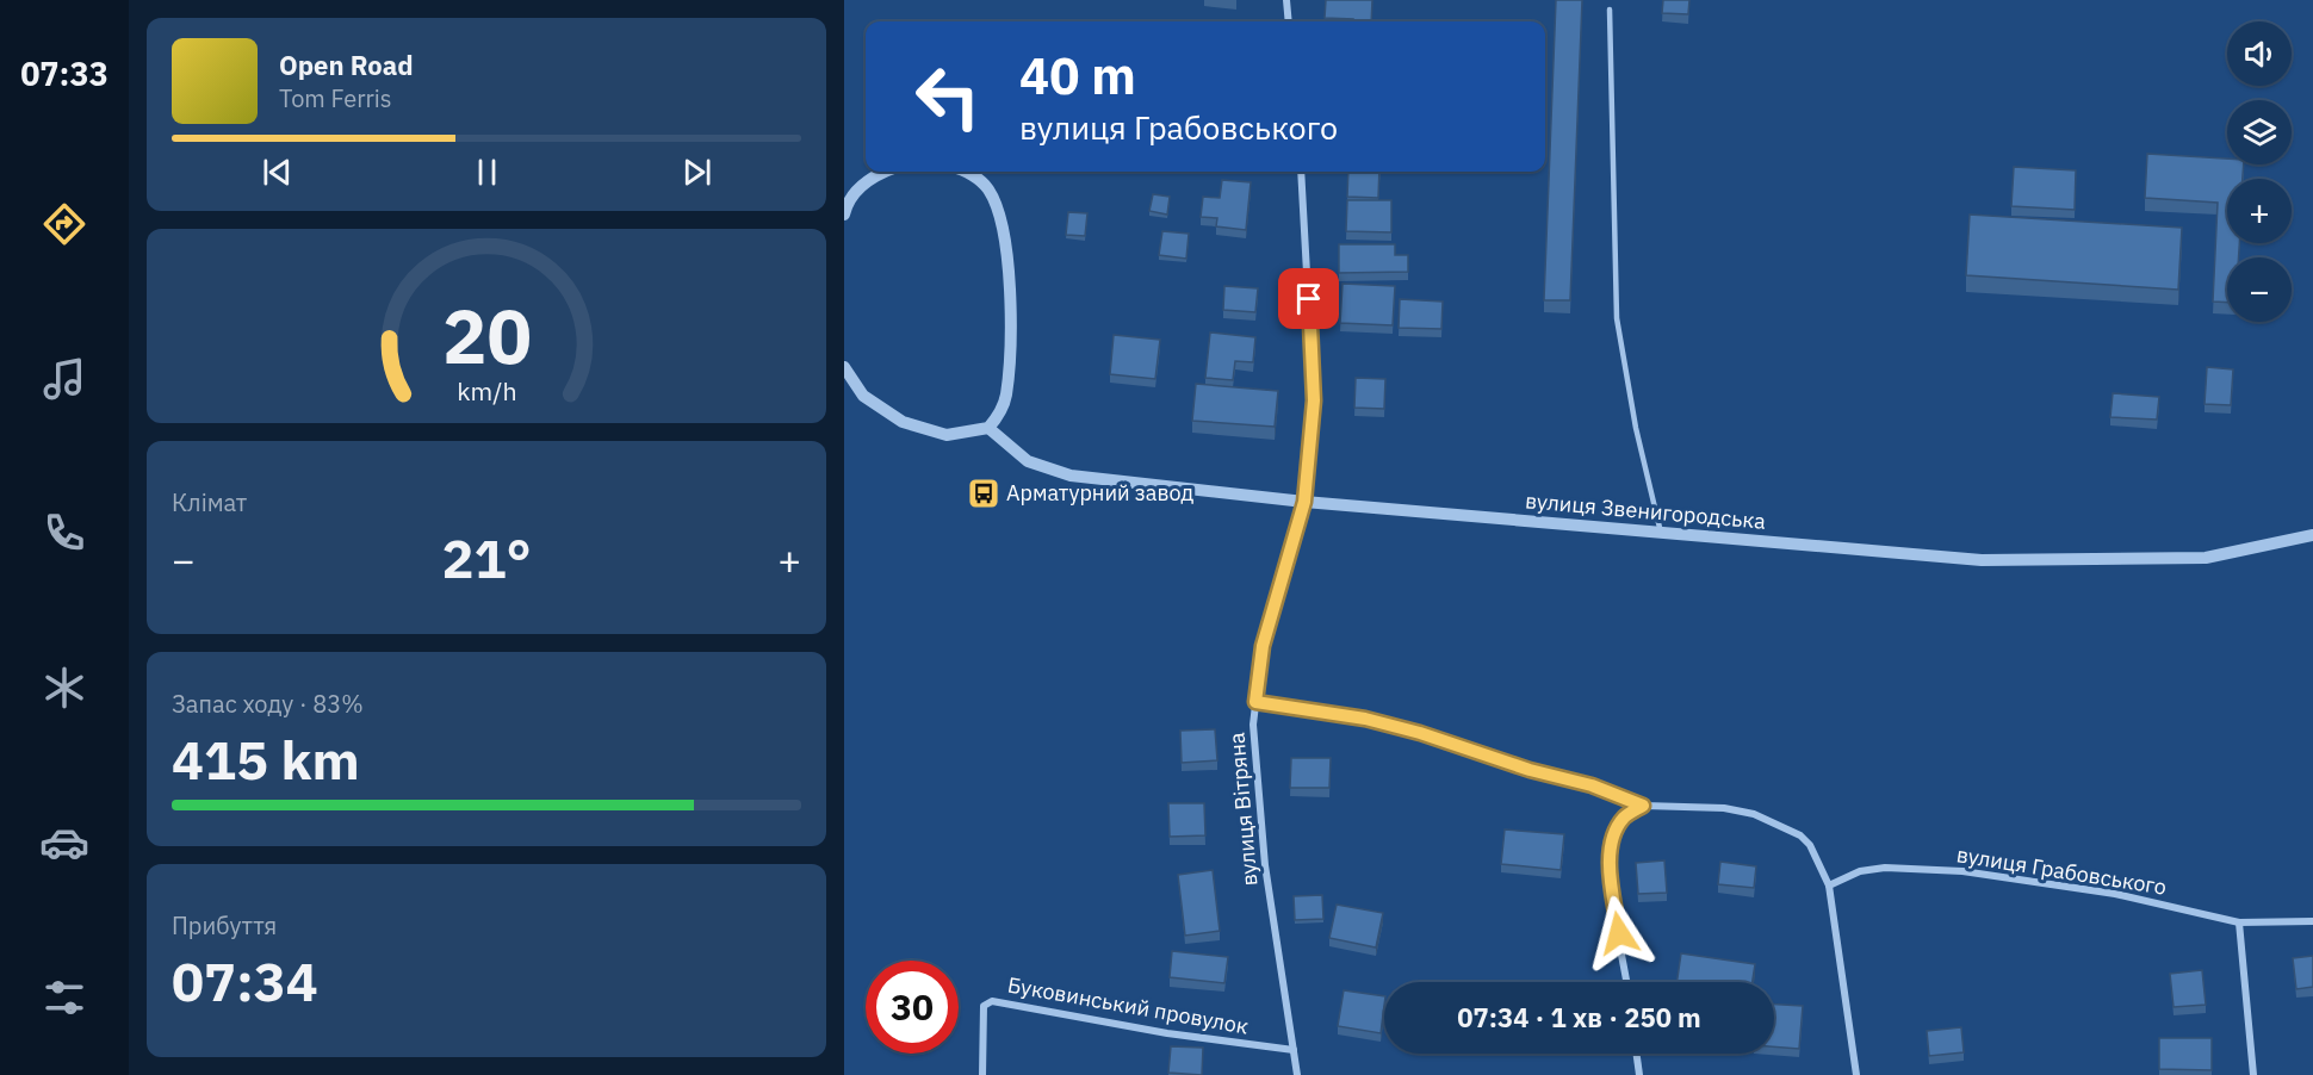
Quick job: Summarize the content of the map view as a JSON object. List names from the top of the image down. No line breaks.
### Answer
{"streets":{"street":["вулиця Звенигородська","вулиця Вітряна","вулиця Грабовського","Буковинський провулок"]},"crossings":[["вулиця Звенигородська","вулиця Вітряна"],["вулиця Вітряна","Буковинський провулок"]],"places":{"bus stop":["Арматурний завод"]},"page":{"tabs":"07:33","map_buttons":["+","−"],"turn":["40 m","вулиця Грабовського"],"song":["Open Road","Tom Ferris"],"tile":["Клімат",["Запас ходу · 83%","415 km"],["Прибуття","07:34"]],"heat":["−","21°","+"],"limit":"30","trip":"07:34 · 1 хв · 250 m","gauge":["20","km/h"]}}
